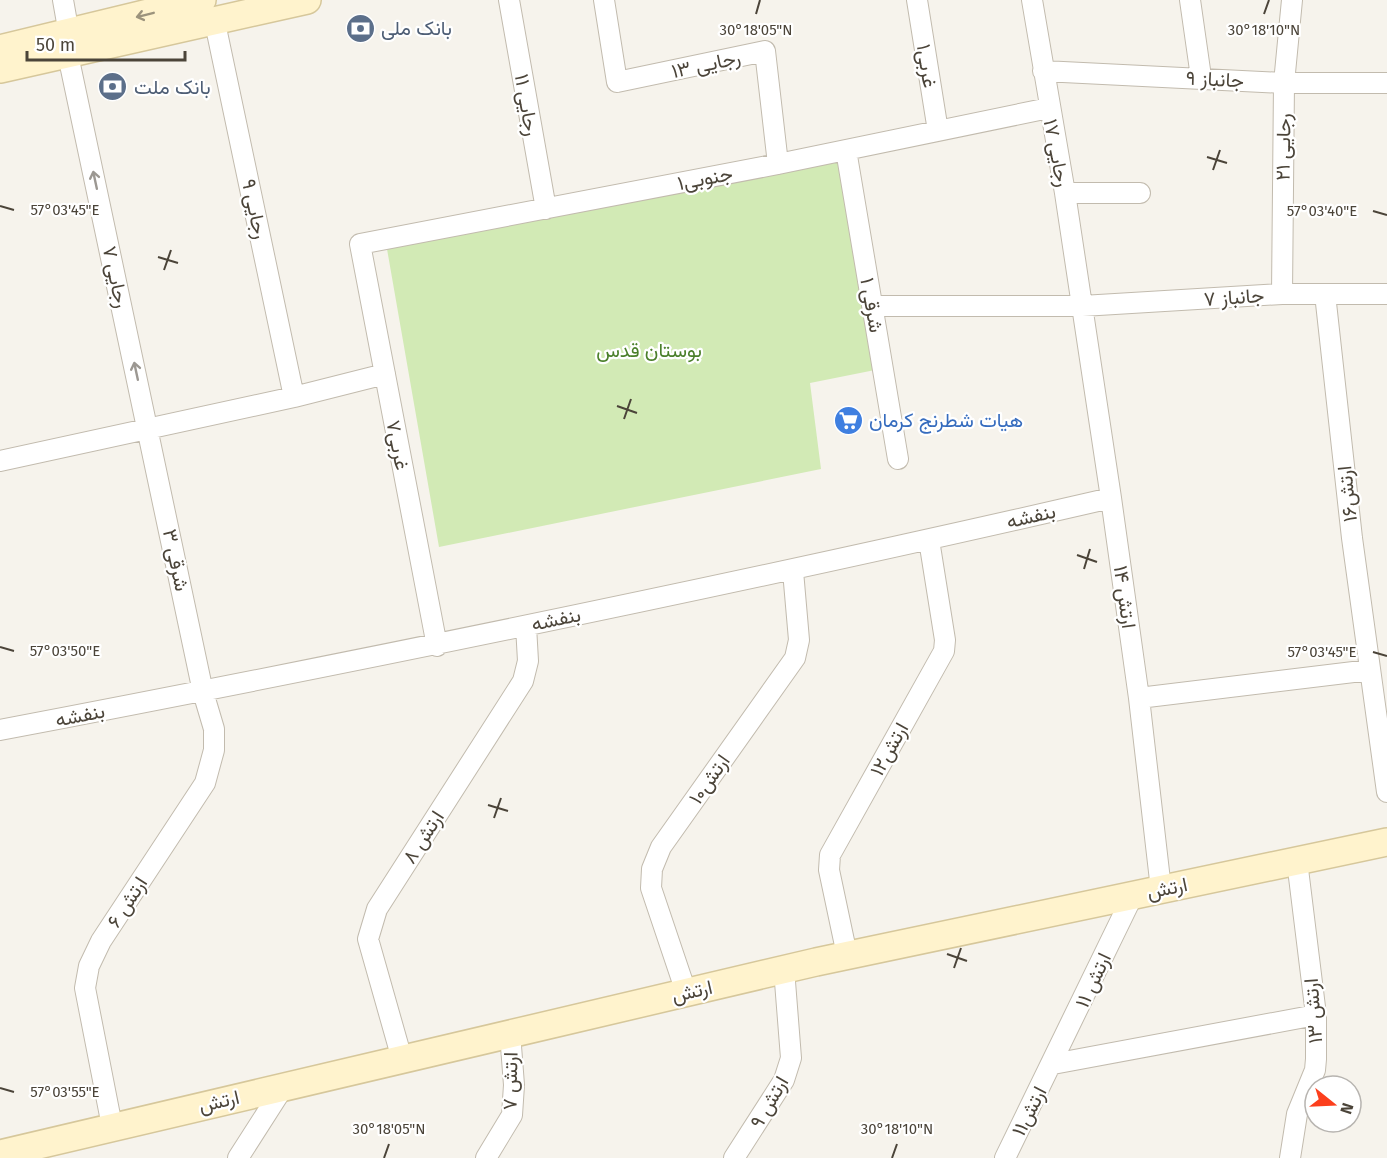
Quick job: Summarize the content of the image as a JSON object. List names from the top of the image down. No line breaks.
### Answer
{"streets":{"street":["رجایی ۱۳","غربی۱","جانباز ۹","رجایی ۱۱","رجایی ۲۱","رجایی ۱۷","جنوبی۱","رجایی ۹","رجایی ۷","جانباز ۷","شرقی ۱","غربی۷","ارتش۱۶","بنفشه","شرقی ۳","ارتش ۱۴","ارتش۱۲","ارتش۱۰","ارتش ۸","ارتش","ارتش ۶","ارتش ۱۱","ارتش ۱۳","ارتش ۷","ارتش ۹","ارتش۱۱"]},"crossings":[["رجایی ۱۳","جنوبی۱"],["غربی۱","جنوبی۱"],["جانباز ۹","رجایی ۲۱"],["جانباز ۹","رجایی ۱۷"],["رجایی ۱۱","جنوبی۱"],["رجایی ۲۱","جانباز ۷"],["رجایی ۱۷","جنوبی۱"],["رجایی ۱۷","جانباز ۷"],["رجایی ۱۷","ارتش ۱۴"],["جنوبی۱","شرقی ۱"],["جنوبی۱","غربی۷"],["رجایی ۷","شرقی ۳"],["جانباز ۷","شرقی ۱"],["جانباز ۷","ارتش۱۶"],["جانباز ۷","ارتش ۱۴"],["غربی۷","بنفشه"],["بنفشه","شرقی ۳"],["بنفشه","ارتش ۱۴"],["بنفشه","ارتش۱۲"],["بنفشه","ارتش۱۰"],["بنفشه","ارتش ۸"],["بنفشه","ارتش ۶"],["شرقی ۳","ارتش ۶"],["ارتش ۱۴","ارتش"],["ارتش۱۲","ارتش"],["ارتش۱۰","ارتش"],["ارتش ۸","ارتش"],["ارتش","ارتش ۶"],["ارتش","ارتش ۱۱"],["ارتش","ارتش ۱۳"],["ارتش","ارتش ۷"],["ارتش","ارتش ۹"],["ارتش ۱۱","ارتش۱۱"]],"one_way":["رجایی ۷"],"parks":["بوستان قدس"],"places":{"bank":["بانک ملی","بانک ملت"],"supermarket":["هیات شطرنج کرمان"]},"scale_bar":"50 m","north":"right","coordinates":["30°18'05\"N","30°18'10\"N","57°03'45\"E","57°03'40\"E","57°03'50\"E","57°03'55\"E"]}
